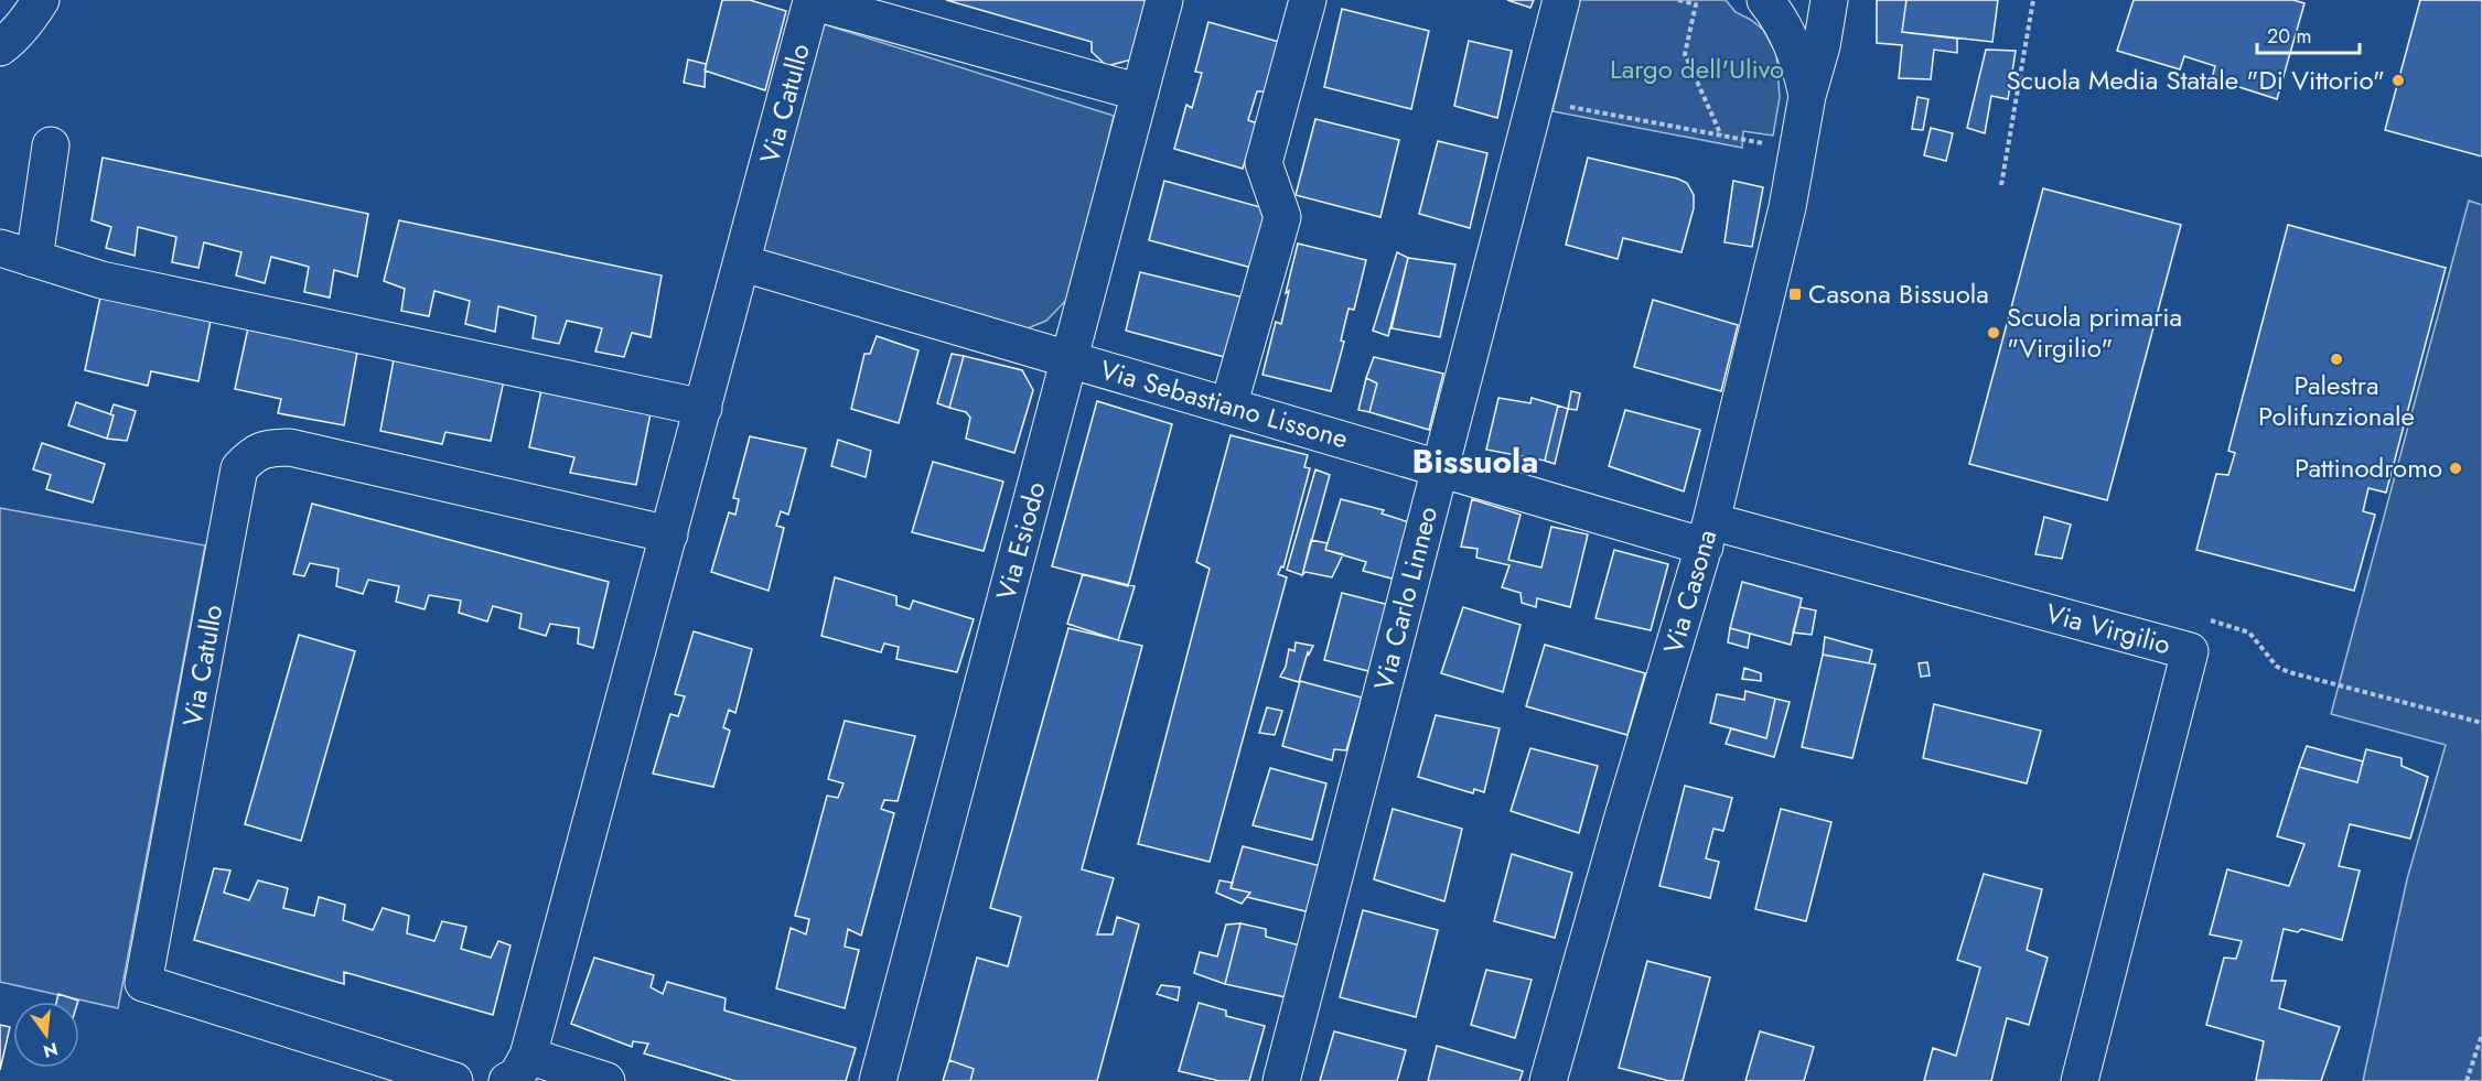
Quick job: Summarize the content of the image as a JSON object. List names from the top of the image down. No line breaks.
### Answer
{"streets":{"street":["Via Catullo","Via Sebastiano Lissone","Via Esiodo","Via Casona","Via Carlo Linneo","Via Virgilio"]},"crossings":[["Via Catullo","Via Sebastiano Lissone"],["Via Catullo","Via Esiodo"],["Via Sebastiano Lissone","Via Esiodo"],["Via Sebastiano Lissone","Via Casona"],["Via Sebastiano Lissone","Via Carlo Linneo"],["Via Sebastiano Lissone","Via Virgilio"],["Via Casona","Via Virgilio"]],"districts":["Bissuola"],"parks":["Largo dell'Ulivo"],"places":{"other":["Scuola Media Statale \"Di Vittorio\"","Scuola primaria \"Virgilio\"","Palestra Polifunzionale","Pattinodromo"],"transit":["Casona Bissuola"]},"scale_bar":"20 m","north":"bottom"}
